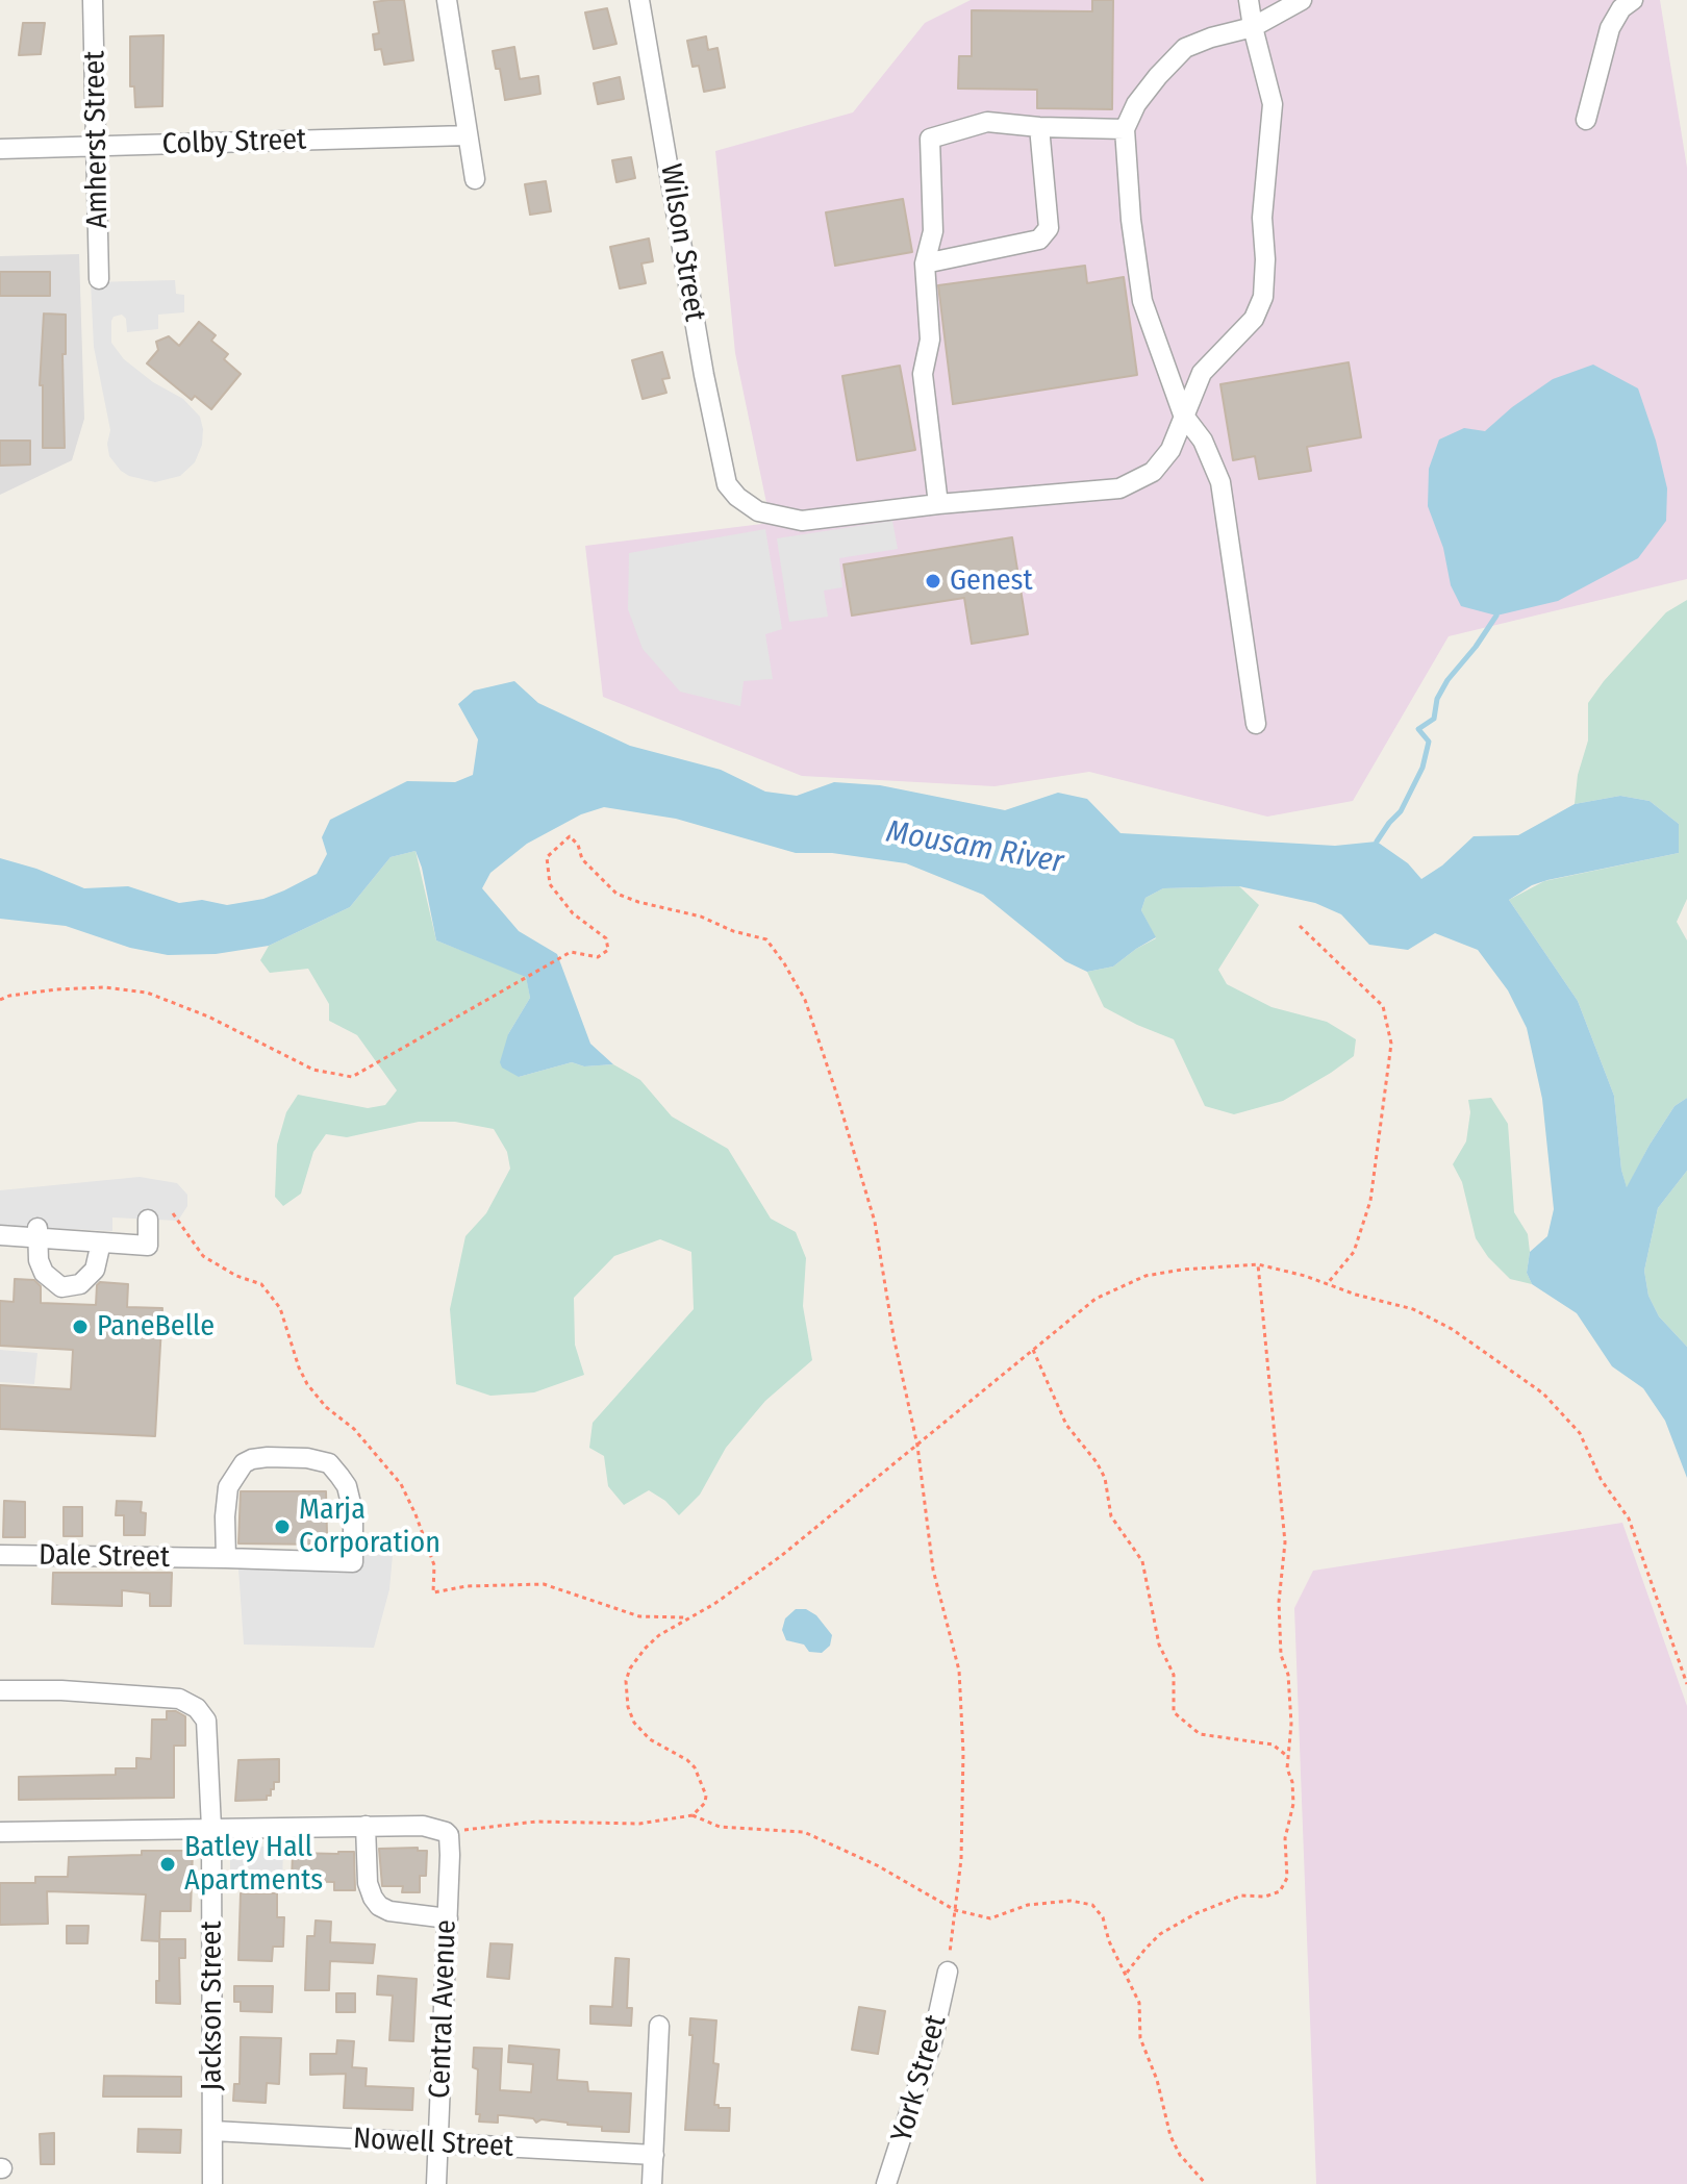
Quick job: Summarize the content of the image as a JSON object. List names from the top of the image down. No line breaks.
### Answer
{"streets":{"street":["Amherst Street","Colby Street","Wilson Street","Dale Street","Jackson Street","Central Avenue","York Street","Nowell Street"]},"crossings":[["Amherst Street","Colby Street"],["Jackson Street","Nowell Street"],["Central Avenue","Nowell Street"]],"water":["Mousam River"],"places":["Genest","PaneBelle","Marja Corporation","Batley Hall Apartments"]}
